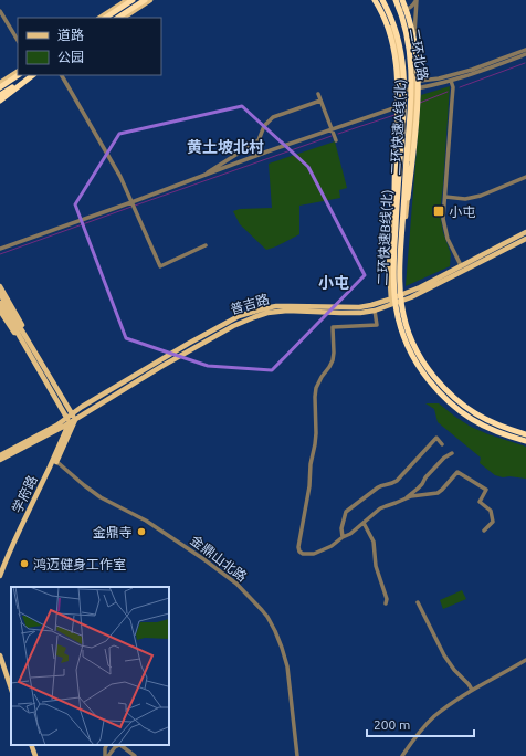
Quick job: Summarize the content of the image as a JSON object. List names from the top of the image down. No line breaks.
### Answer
{"streets":{"highway":["二环快速A线(北)","二环快速B线(北)"],"main road":["二环北路","普吉路","学府路"],"street":["金鼎山北路"]},"crossings":[["二环北路","二环快速A线(北)"],["二环北路","普吉路"],["二环快速A线(北)","二环快速B线(北)"],["普吉路","学府路"],["学府路","金鼎山北路"]],"districts":["黄土坡北村","小屯"],"places":{"transit":["小屯"],"other":["金鼎寺","鸿迈健身工作室"]},"legend":["道路","公园"],"scale_bar":"200 m"}
